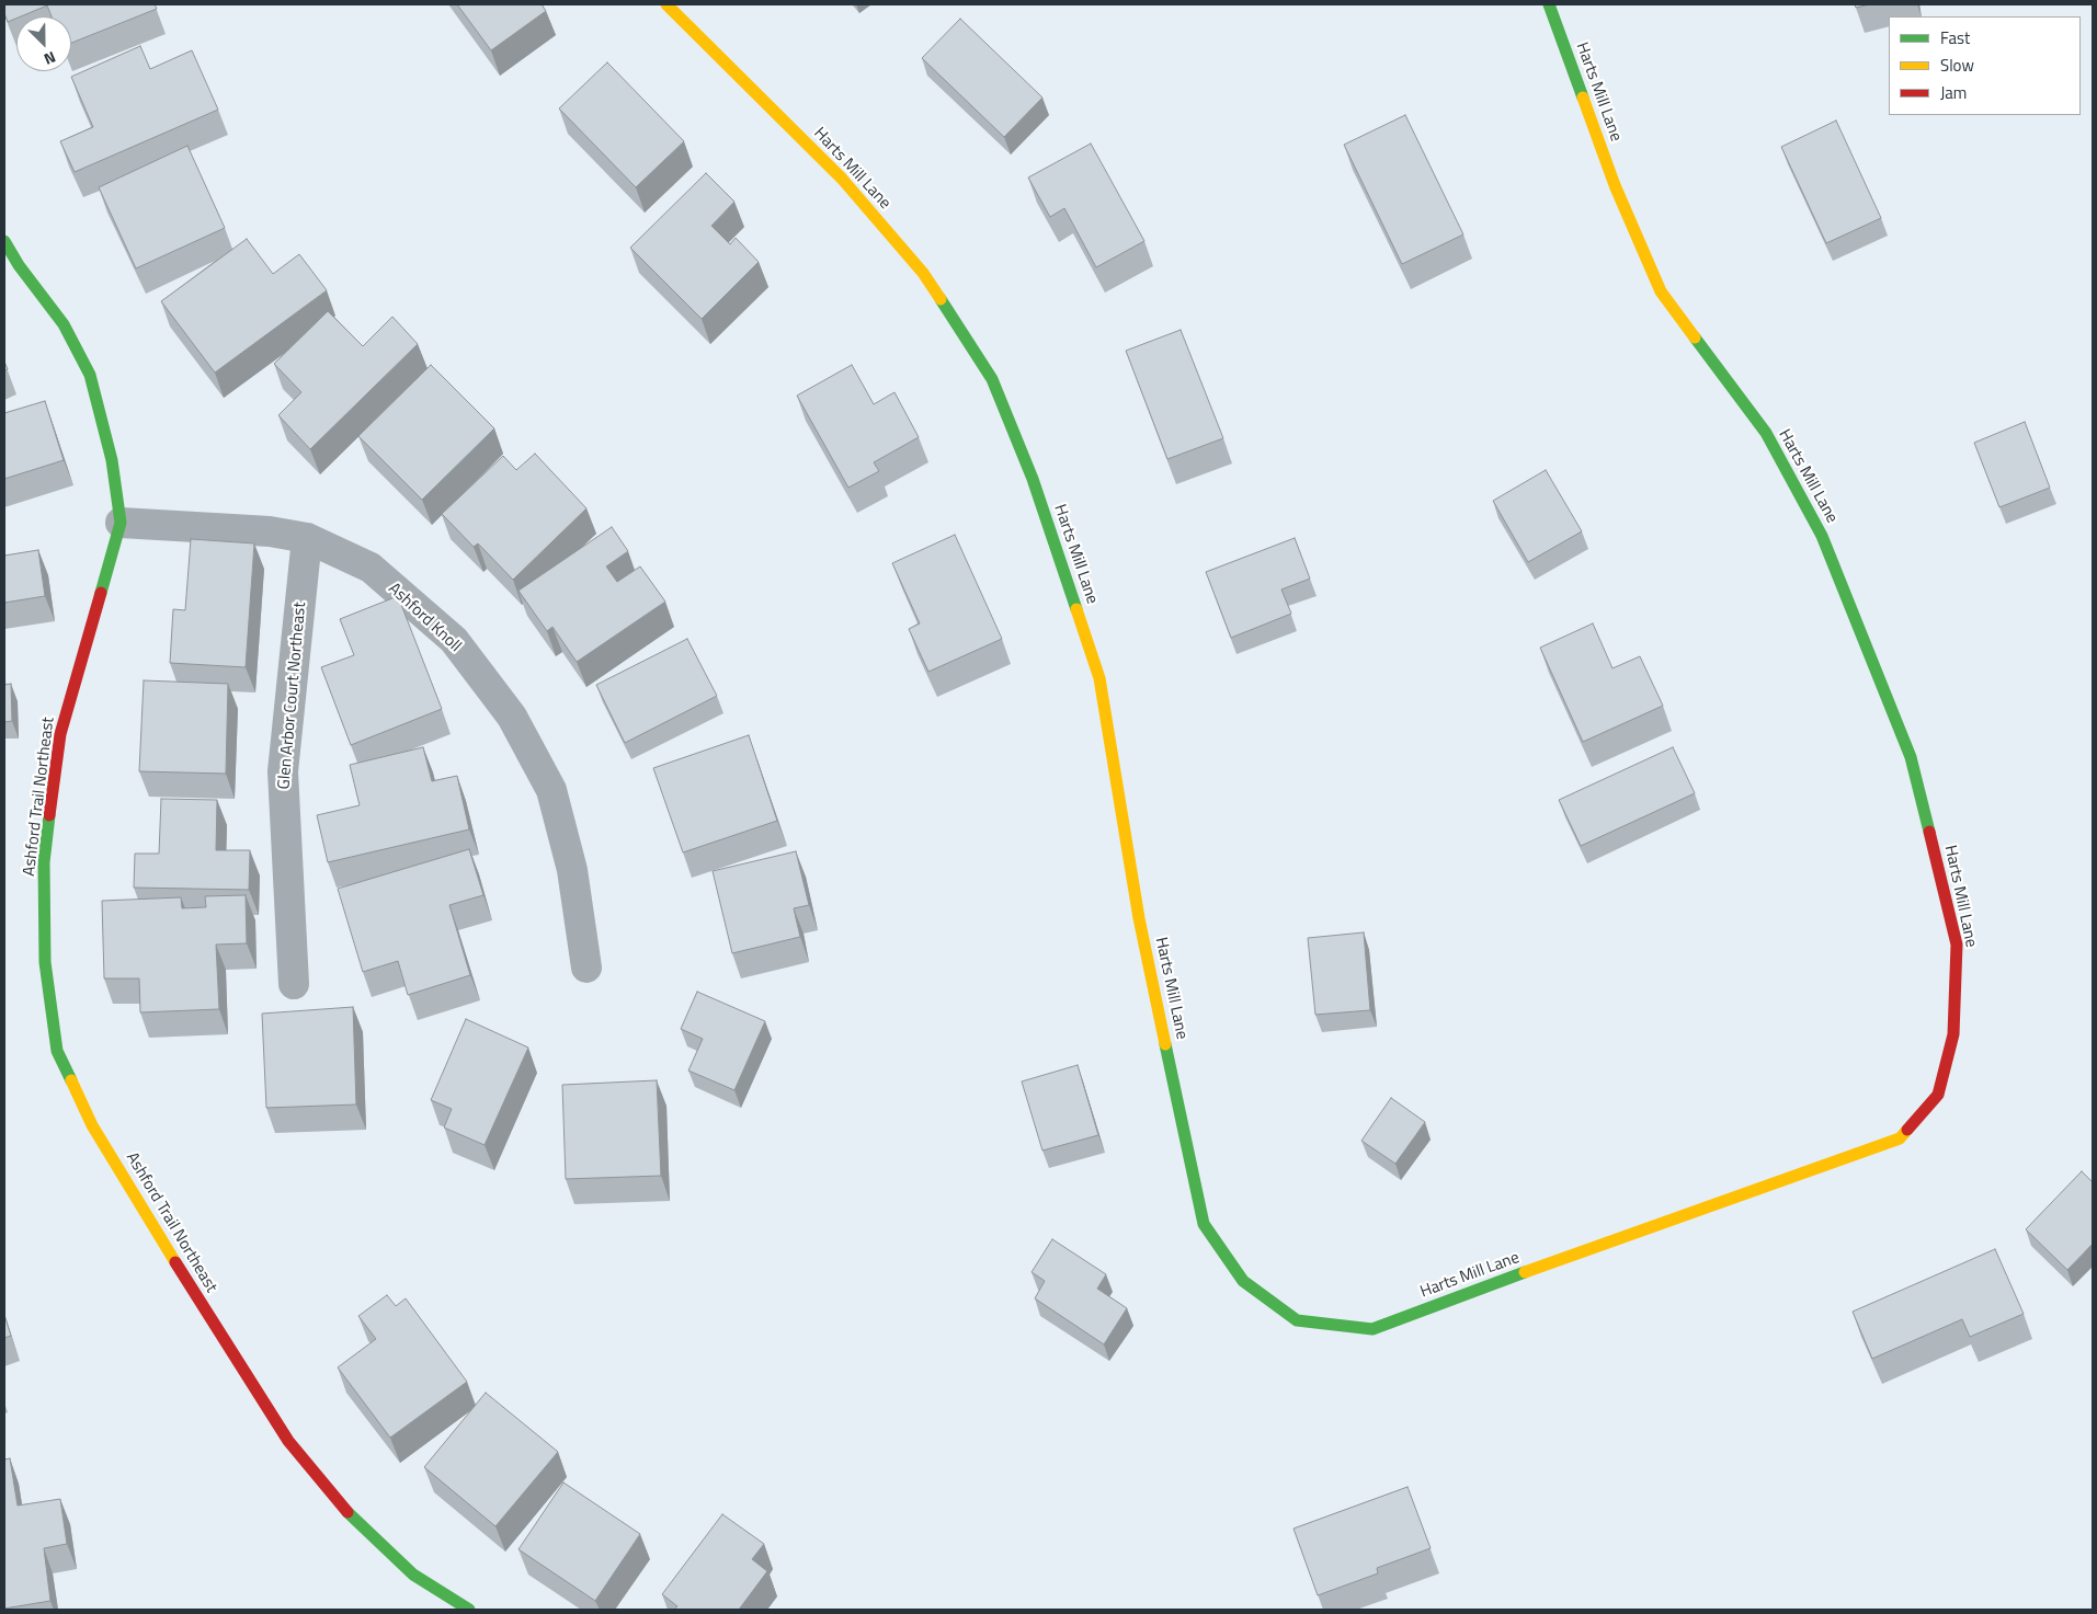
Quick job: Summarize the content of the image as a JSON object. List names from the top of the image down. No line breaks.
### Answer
{"streets":{"street":["Harts Mill Lane","Ashford Knoll","Glen Arbor Court Northeast","Ashford Trail Northeast"]},"crossings":[["Ashford Knoll","Glen Arbor Court Northeast"],["Ashford Knoll","Ashford Trail Northeast"]],"legend":["Fast","Slow","Jam"],"north":"bottom right"}
